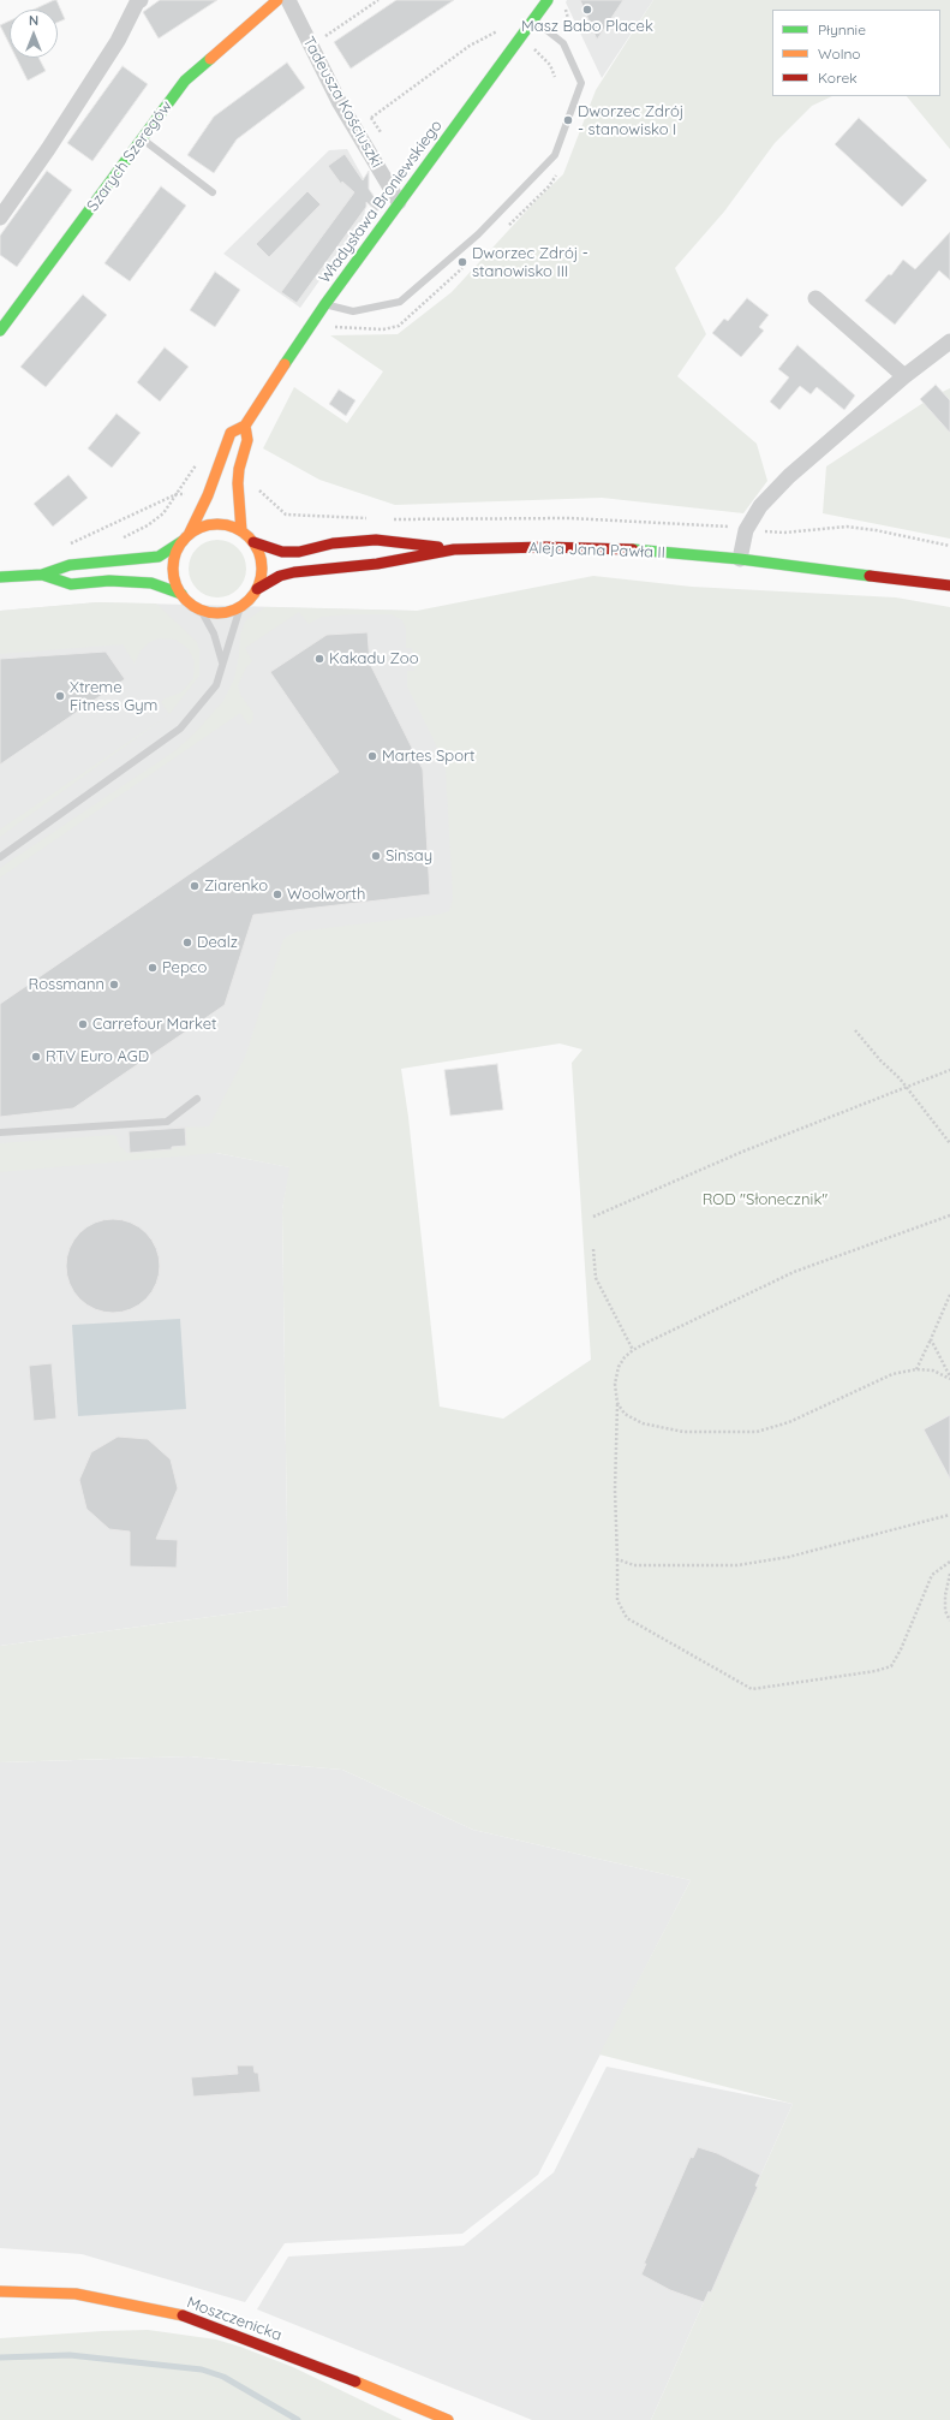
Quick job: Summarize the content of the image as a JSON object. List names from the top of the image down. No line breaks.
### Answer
{"streets":{"street":["Tadeusza Kościuszki","Szarych Szeregów","Władysława Broniewskiego","Aleja Jana Pawła II","Moszczenicka"]},"crossings":[["Tadeusza Kościuszki","Władysława Broniewskiego"],["Władysława Broniewskiego","Aleja Jana Pawła II"]],"parks":["ROD \"Słonecznik\""],"places":["Masz Babo Placek","Dworzec Zdrój - stanowisko I","Dworzec Zdrój - stanowisko III","Kakadu Zoo","Xtreme Fitness Gym","Martes Sport","Sinsay","Ziarenko","Woolworth","Dealz","Pepco","Rossmann","Carrefour Market","RTV Euro AGD"],"legend":["Płynnie","Wolno","Korek"],"north":"top"}
